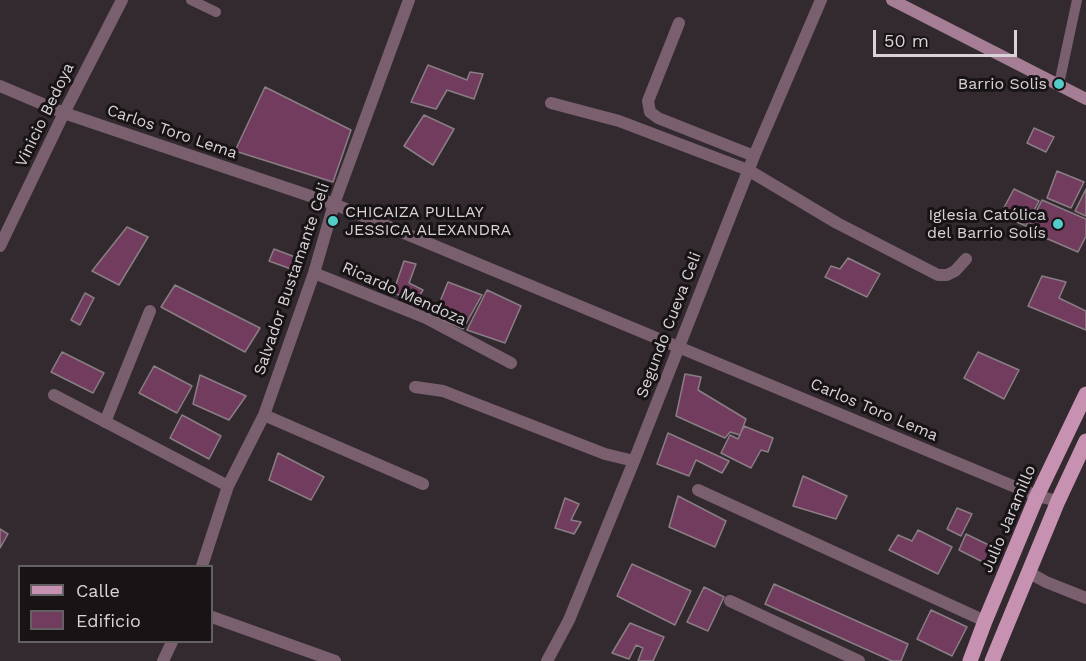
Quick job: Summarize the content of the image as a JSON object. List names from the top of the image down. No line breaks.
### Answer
{"streets":{"main road":["Julio Jaramillo"],"street":["Vinicio Bedoya","Carlos Toro Lema","Salvador Bustamante Celi","Ricardo Mendoza","Segundo Cueva Celi"]},"crossings":[["Vinicio Bedoya","Carlos Toro Lema"],["Carlos Toro Lema","Salvador Bustamante Celi"],["Carlos Toro Lema","Segundo Cueva Celi"],["Carlos Toro Lema","Julio Jaramillo"],["Salvador Bustamante Celi","Ricardo Mendoza"]],"places":["Barrio Solis","CHICAIZA PULLAY JESSICA ALEXANDRA","Iglesia Católica del Barrio Solís"],"legend":["Calle","Edificio"],"scale_bar":"50 m"}
